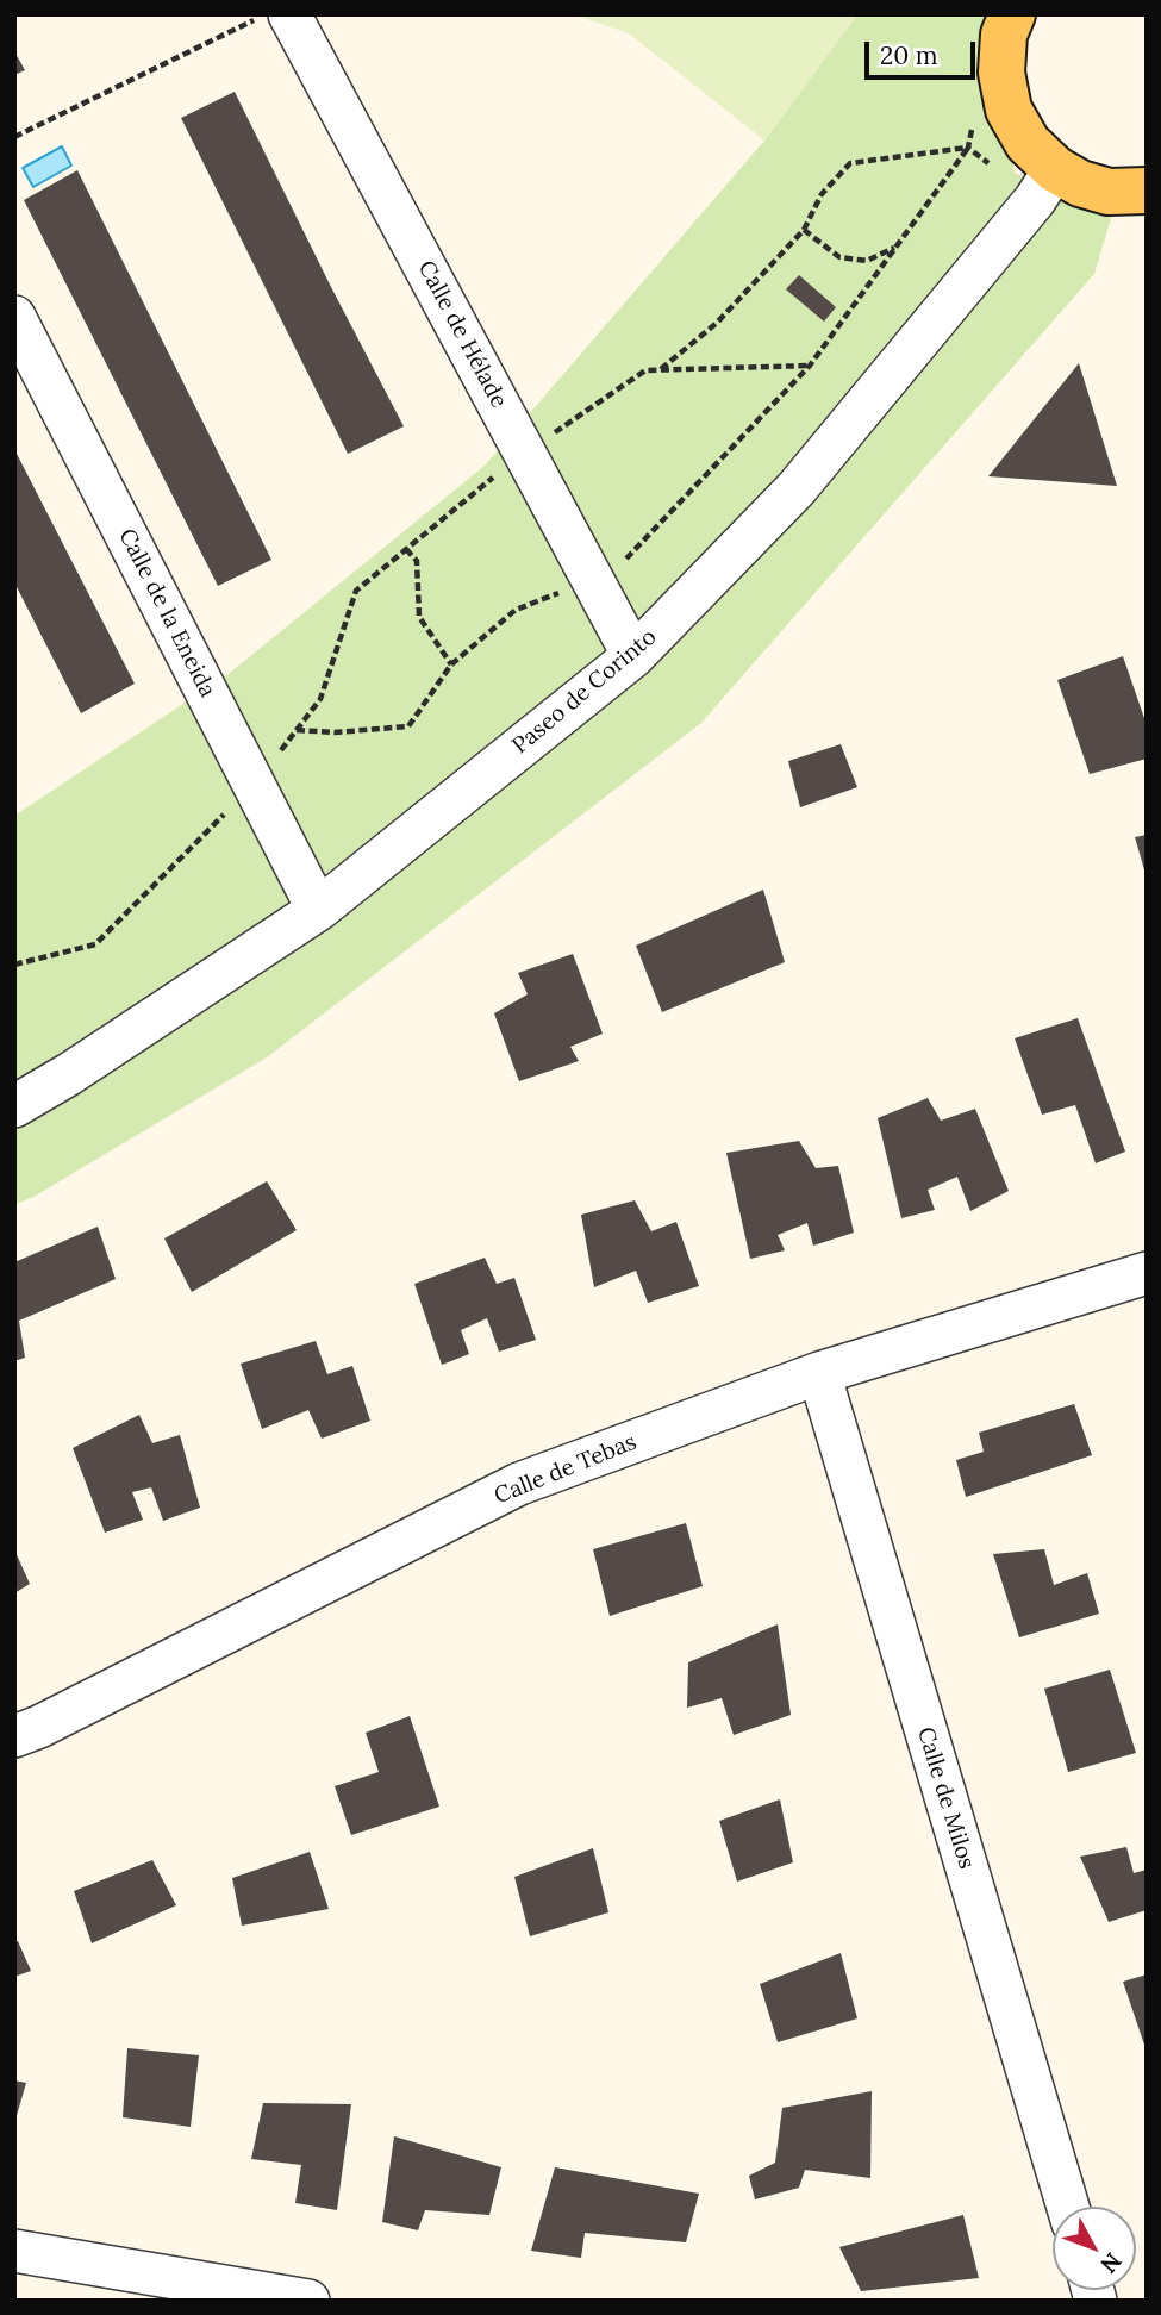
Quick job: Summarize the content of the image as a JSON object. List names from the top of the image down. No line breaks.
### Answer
{"streets":{"street":["Calle de Hélade","Calle de la Eneida","Paseo de Corinto","Calle de Tebas","Calle de Milos"]},"crossings":[["Calle de Hélade","Paseo de Corinto"],["Calle de la Eneida","Paseo de Corinto"],["Calle de Tebas","Calle de Milos"]],"scale_bar":"20 m","north":"bottom right"}
